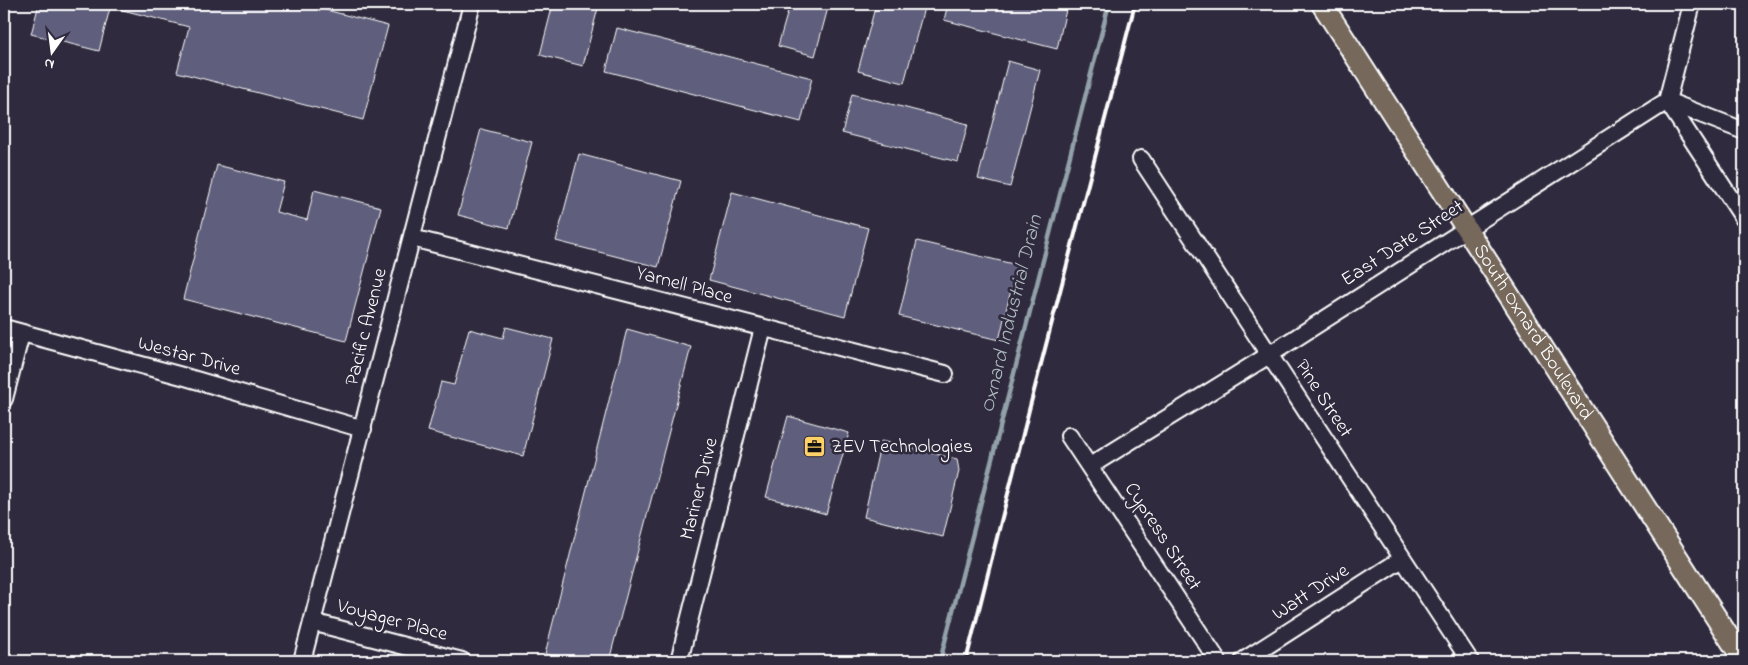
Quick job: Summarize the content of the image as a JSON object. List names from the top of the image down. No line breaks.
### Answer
{"streets":{"main road":["South Oxnard Boulevard"],"street":["East Date Street","Yarnell Place","Pacific Avenue","Westar Drive","Pine Street","Mariner Drive","Cypress Street","Watt Drive","Voyager Place"]},"crossings":[["East Date Street","South Oxnard Boulevard"],["East Date Street","Pine Street"],["East Date Street","Cypress Street"],["Yarnell Place","Pacific Avenue"],["Yarnell Place","Mariner Drive"],["Pacific Avenue","Westar Drive"],["Pacific Avenue","Voyager Place"],["Pine Street","Watt Drive"]],"water":["Oxnard Industrial Drain"],"places":{"office":["ZEV Technologies"]},"north":"bottom"}
